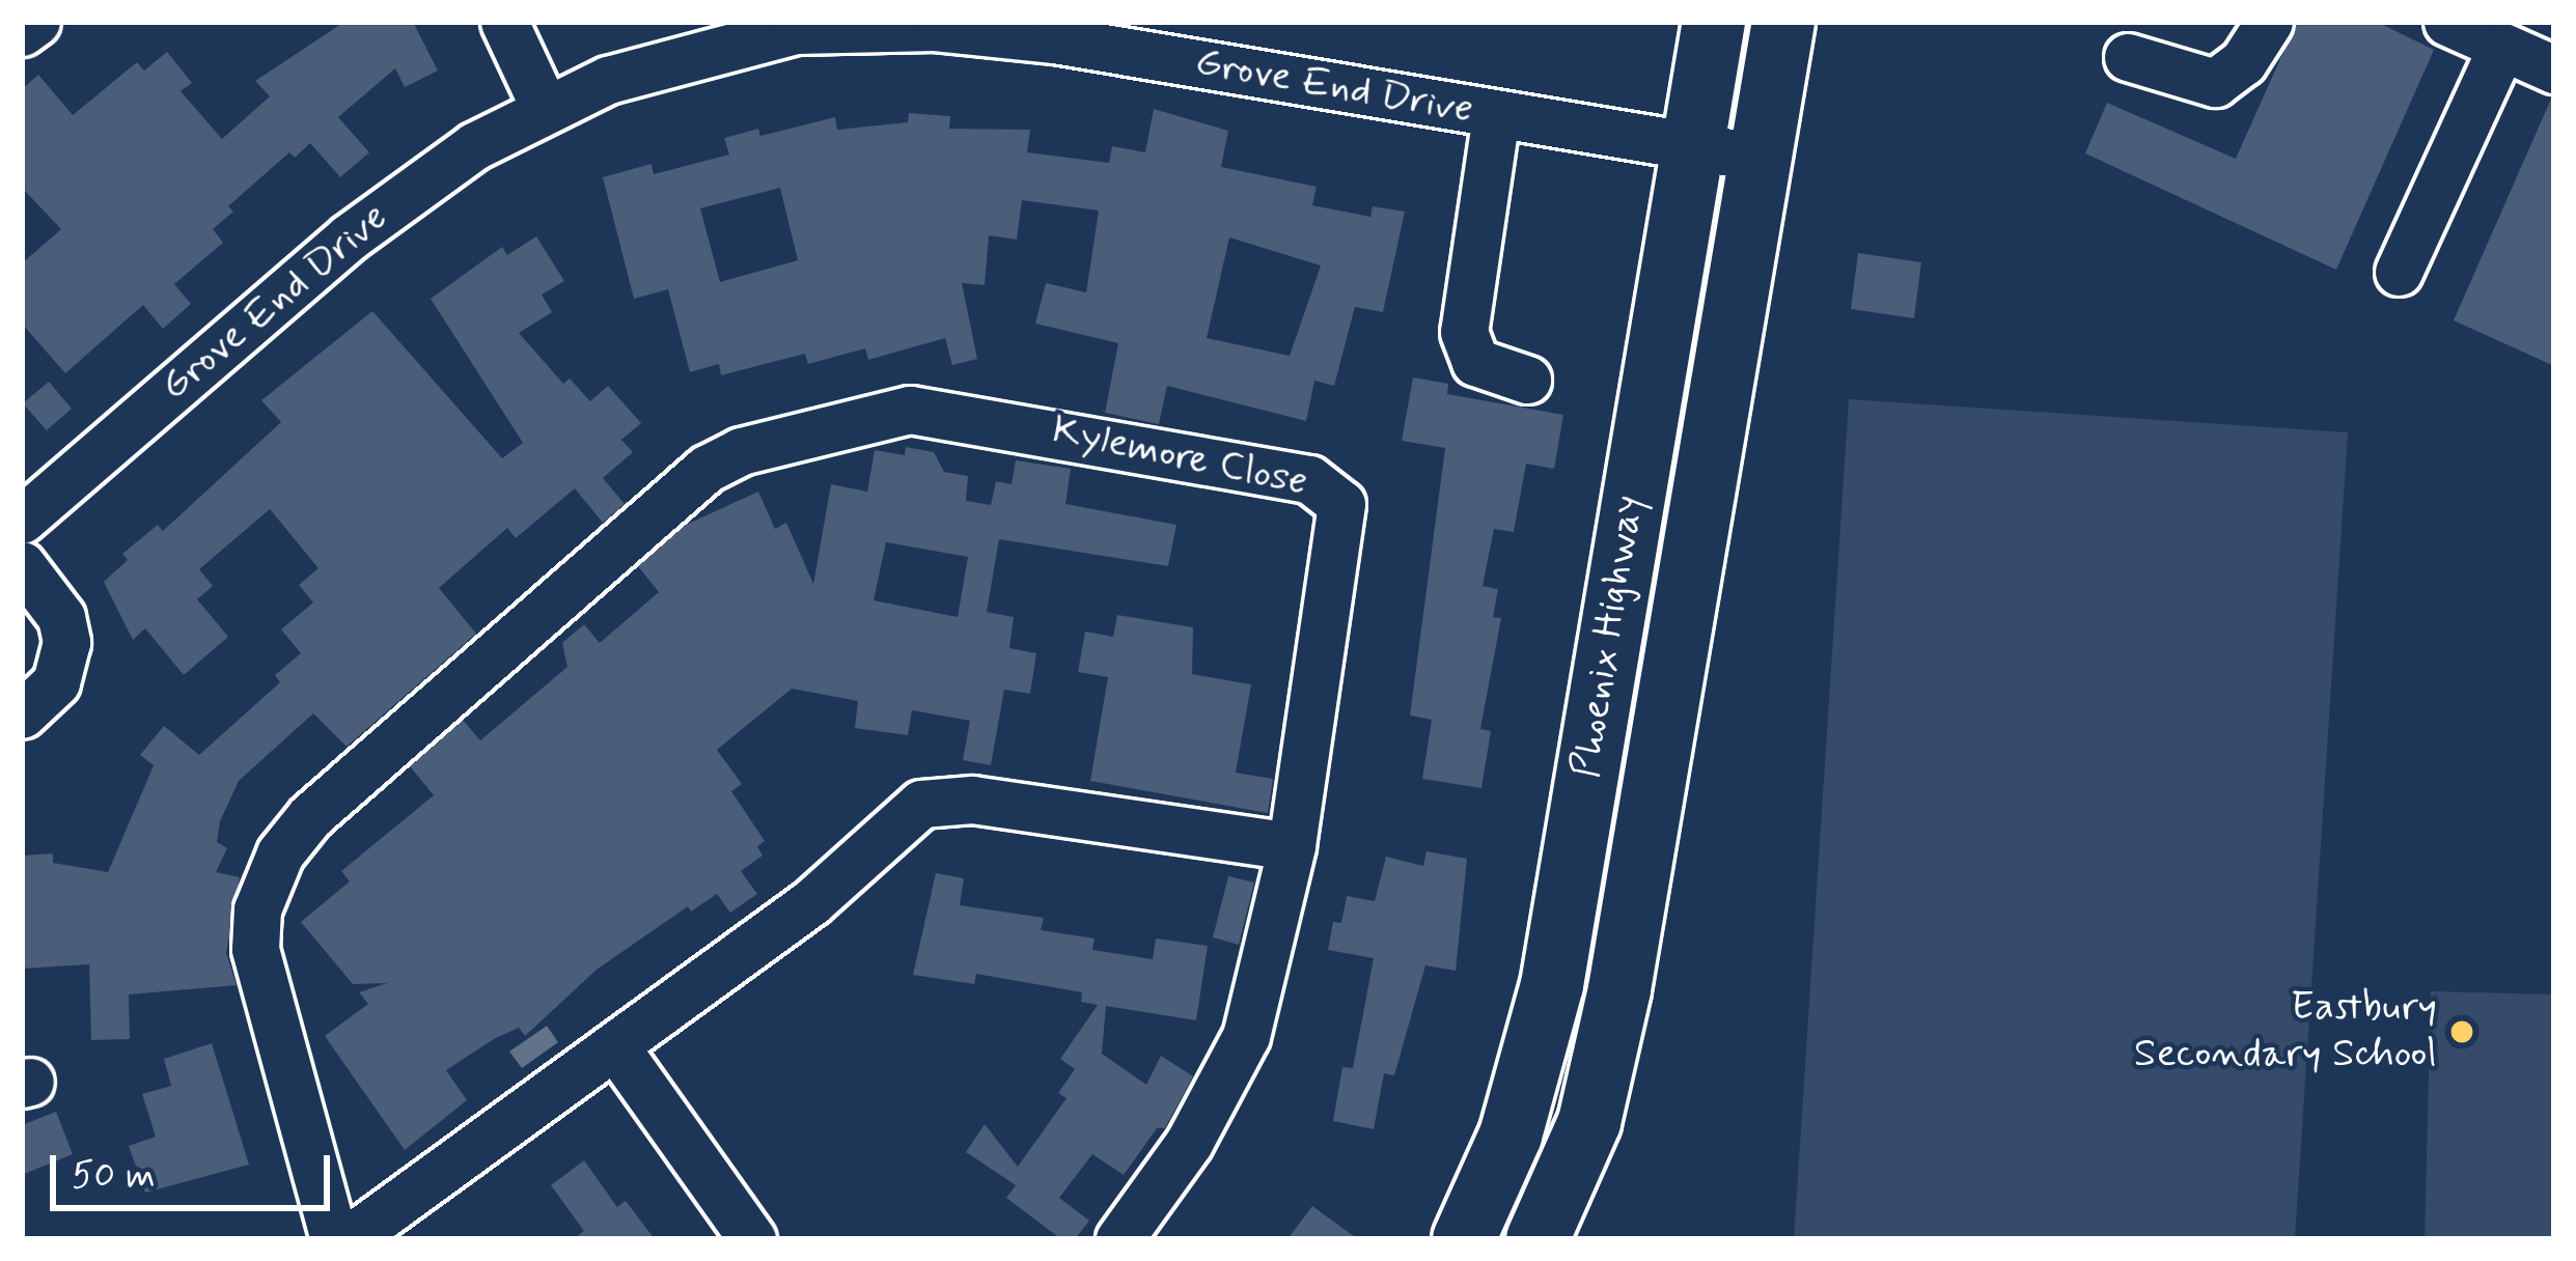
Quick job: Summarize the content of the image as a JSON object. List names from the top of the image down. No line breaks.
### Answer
{"streets":{"main road":["Phoenix Highway"],"street":["Grove End Drive","Kylemore Close"]},"crossings":[["Grove End Drive","Phoenix Highway"]],"places":["Eastbury Secondary School"],"scale_bar":"50 m"}
